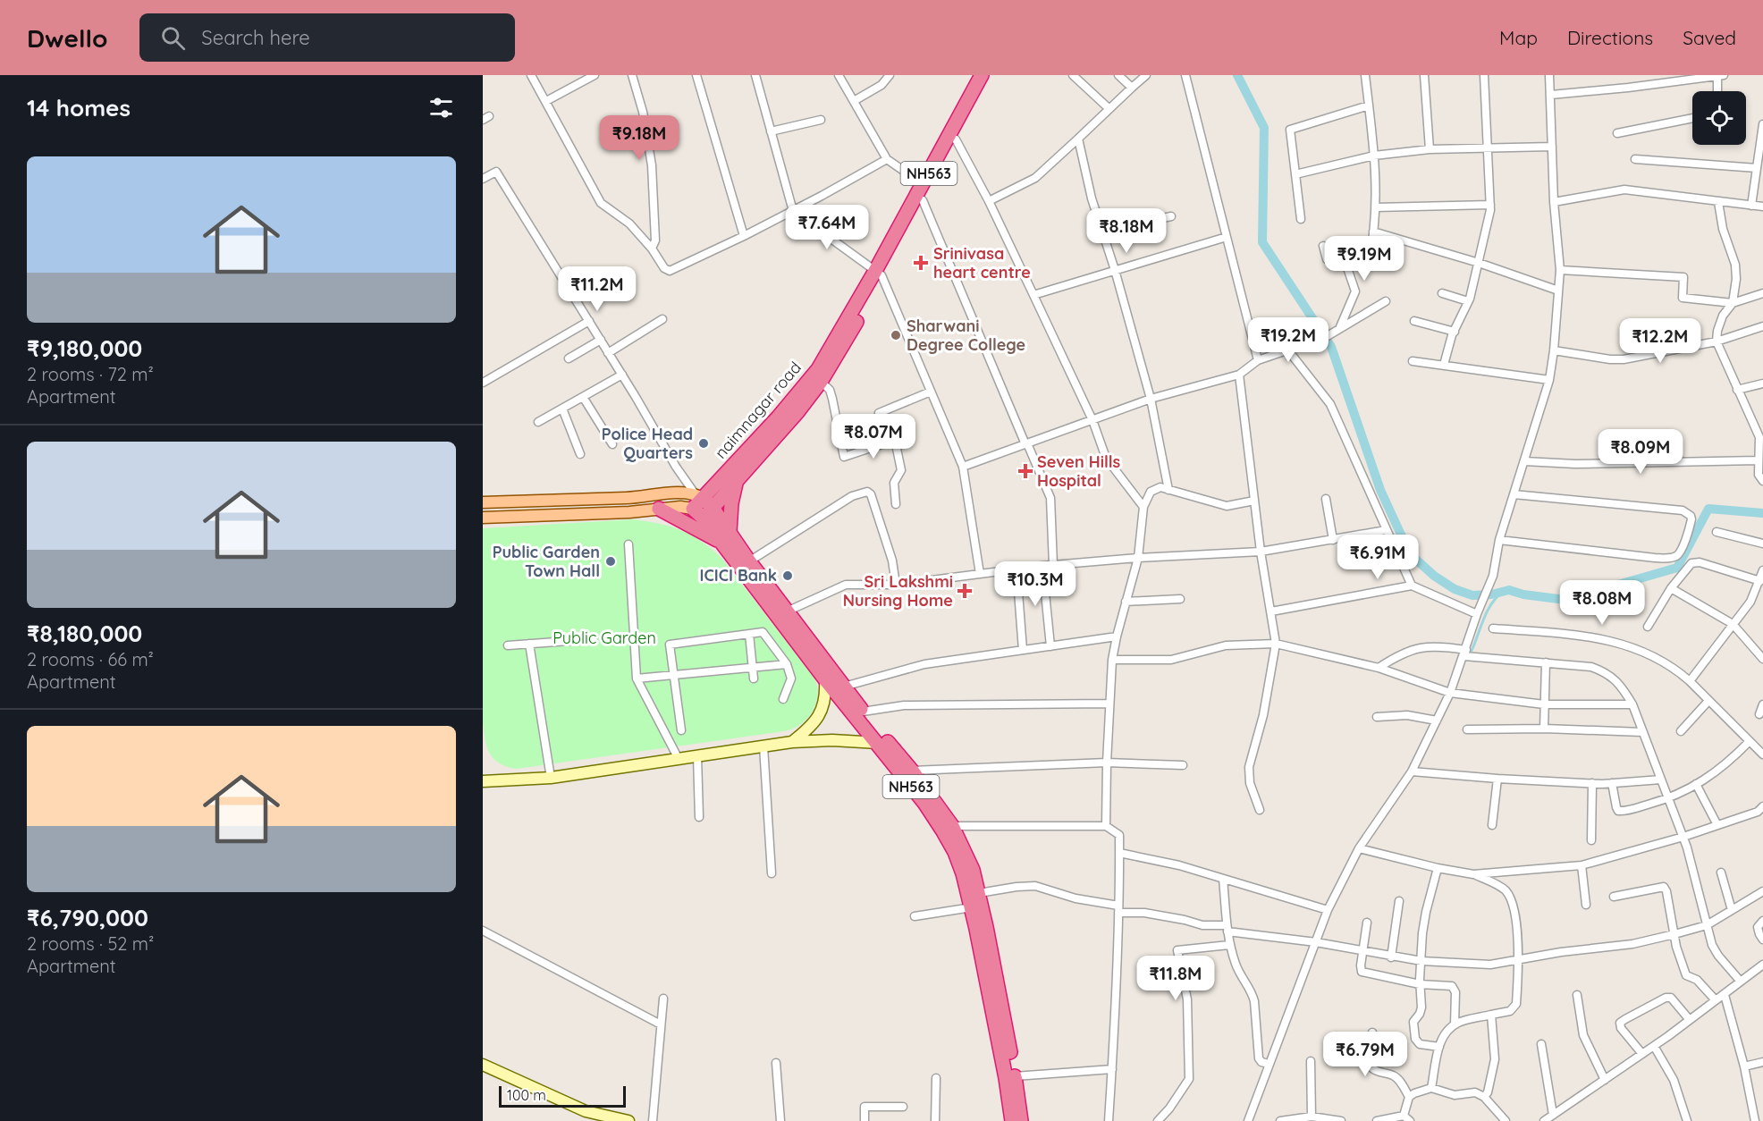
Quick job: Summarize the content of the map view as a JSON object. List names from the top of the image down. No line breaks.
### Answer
{"streets":{"highway":["NH563","naimnagar road"]},"crossings":[["NH563","naimnagar road"]],"parks":["Public Garden"],"places":{"health":["Srinivasa heart centre","Seven Hills Hospital","Sri Lakshmi Nursing Home"],"other":["Sharwani Degree College","Police Head Quarters","Public Garden Town Hall","ICICI Bank"]},"scale_bar":"100 m","page":{"header":"Dwello","search":"Search here","nav":["Map","Directions","Saved"],"heading":"14 homes","price":["₹9.18M","₹7.64M","₹8.18M","₹9.19M","₹11.2M","₹19.2M","₹12.2M","₹8.07M","₹8.09M","₹6.91M","₹10.3M","₹8.08M","₹11.8M","₹6.79M"],"list":[{"name":"₹9,180,000","note":"2 rooms · 72 m² · Apartment"},{"name":"₹8,180,000","note":"2 rooms · 66 m² · Apartment"},{"name":"₹6,790,000","note":"2 rooms · 52 m² · Apartment"}],"scale":"100 m"}}
